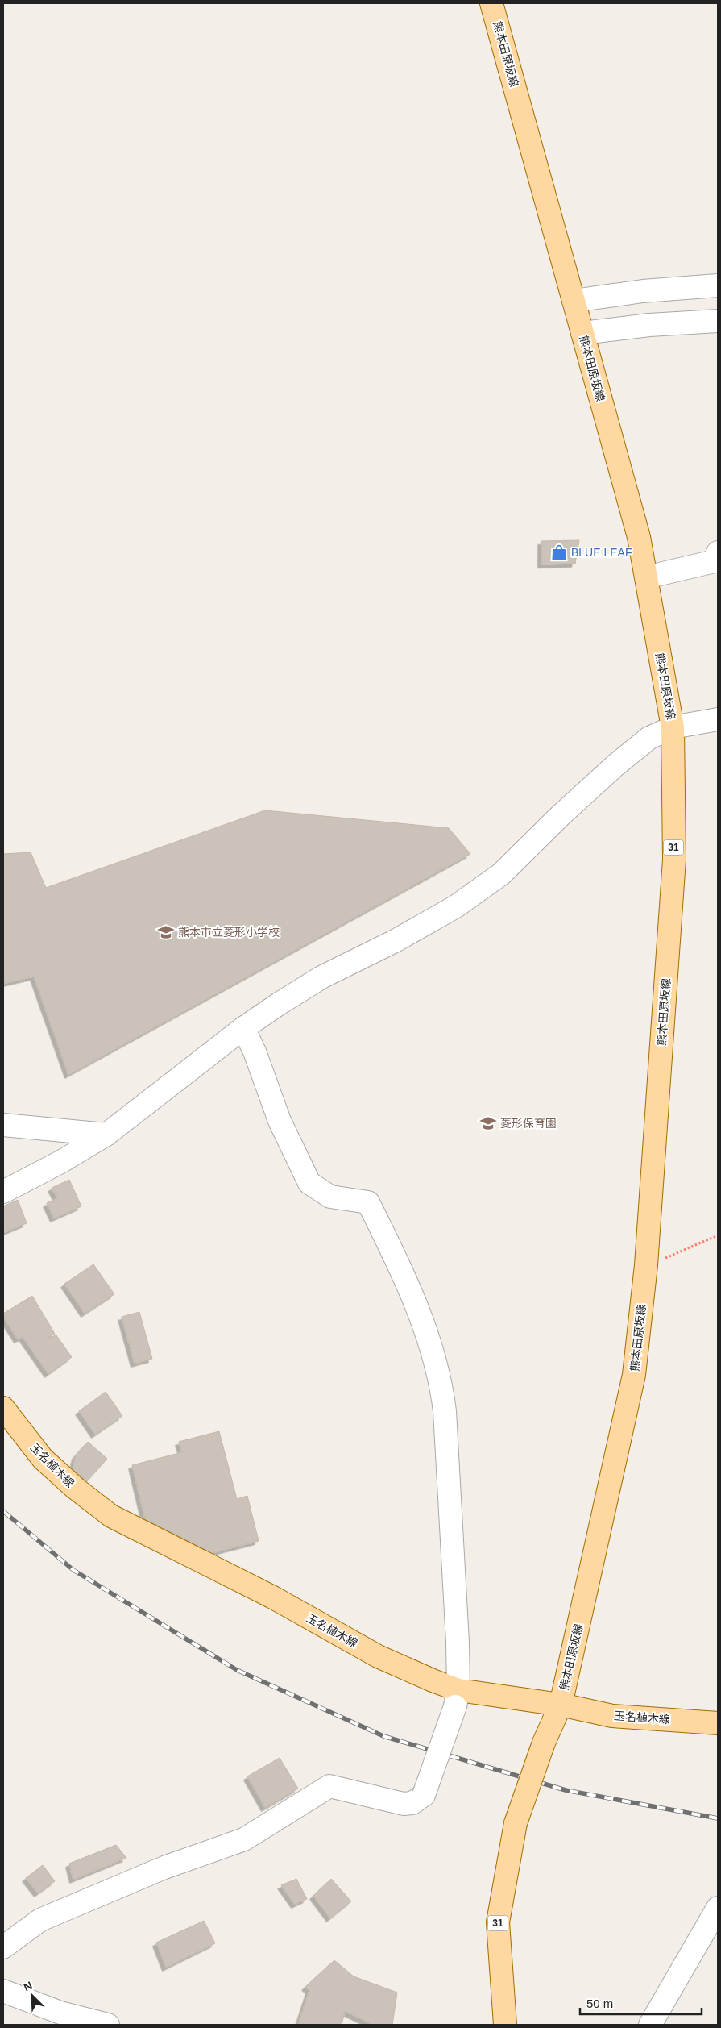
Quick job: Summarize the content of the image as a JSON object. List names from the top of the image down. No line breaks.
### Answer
{"streets":{"main road":["熊本田原坂線","31","玉名植木線"]},"crossings":[["熊本田原坂線","玉名植木線"]],"places":{"shop":["BLUE LEAF"],"school or university":["熊本市立菱形小学校","菱形保育園"]},"scale_bar":"50 m","north":"top left"}
